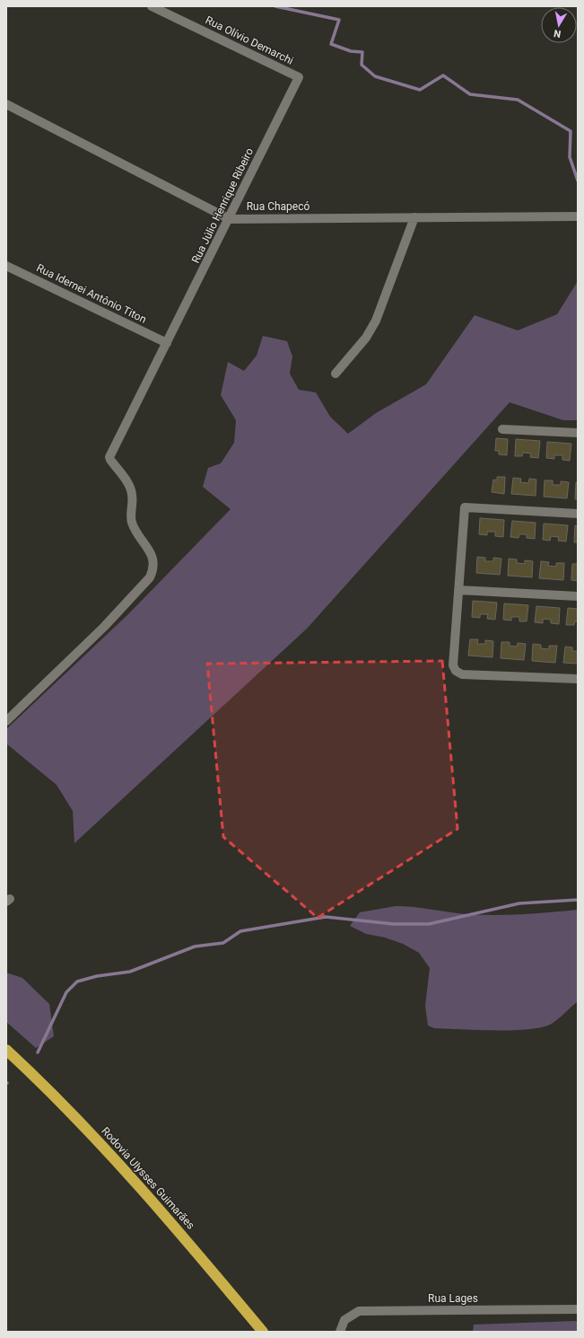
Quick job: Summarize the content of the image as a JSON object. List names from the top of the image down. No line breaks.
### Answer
{"streets":{"highway":["Rodovia Ulysses Guimarães"],"street":["Rua Olívio Demarchi","Rua Júlio Henrique Ribeiro","Rua Chapecó","Rua Idernei Antônio Titon","Rua Lages"]},"crossings":[["Rua Olívio Demarchi","Rua Júlio Henrique Ribeiro"],["Rua Júlio Henrique Ribeiro","Rua Chapecó"],["Rua Júlio Henrique Ribeiro","Rua Idernei Antônio Titon"]],"north":"bottom"}
